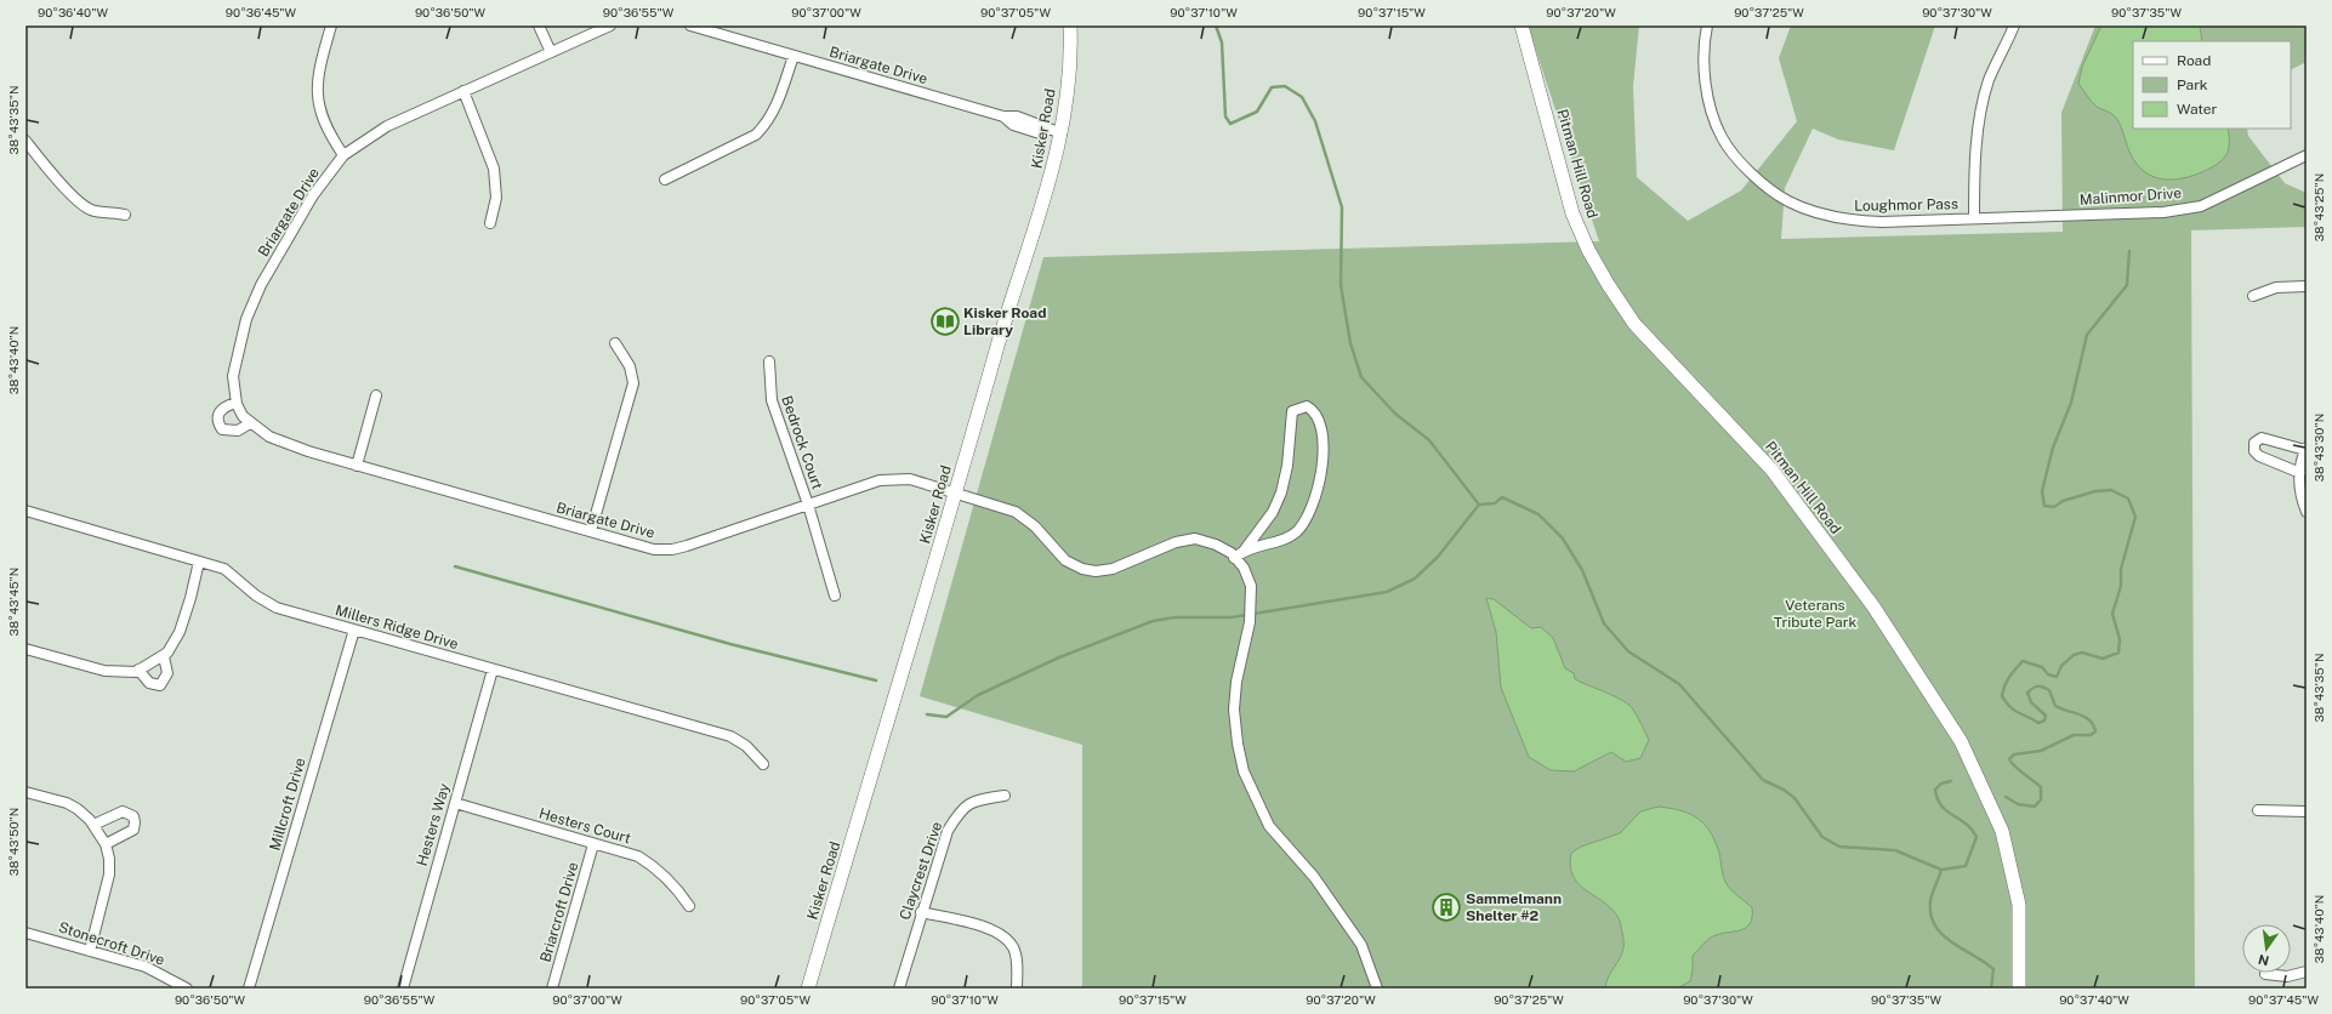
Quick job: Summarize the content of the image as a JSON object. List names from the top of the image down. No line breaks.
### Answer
{"streets":{"main road":["Kisker Road","Pitman Hill Road"],"street":["Briargate Drive","Malinmor Drive","Loughmor Pass","Bedrock Court","Millers Ridge Drive","Millcroft Drive","Hesters Way","Hesters Court","Claycrest Drive","Briarcroft Drive","Stonecroft Drive"]},"crossings":[["Briargate Drive","Kisker Road"],["Briargate Drive","Bedrock Court"],["Malinmor Drive","Loughmor Pass"],["Millers Ridge Drive","Millcroft Drive"],["Millers Ridge Drive","Hesters Way"],["Hesters Way","Hesters Court"],["Hesters Court","Briarcroft Drive"]],"parks":["Veterans Tribute Park"],"places":{"library":["Kisker Road Library"],"building":["Sammelmann Shelter #2"]},"legend":["Road","Park","Water"],"north":"bottom","coordinates":["90°36'40\"W","90°36'45\"W","90°36'50\"W","90°36'55\"W","90°37'00\"W","90°37'05\"W","90°37'10\"W","90°37'15\"W","90°37'20\"W","90°37'25\"W","90°37'30\"W","90°37'35\"W","38°43'35\"N","38°43'25\"N","38°43'40\"N","38°43'30\"N","38°43'45\"N","38°43'50\"N","90°37'40\"W","90°37'45\"W"]}
